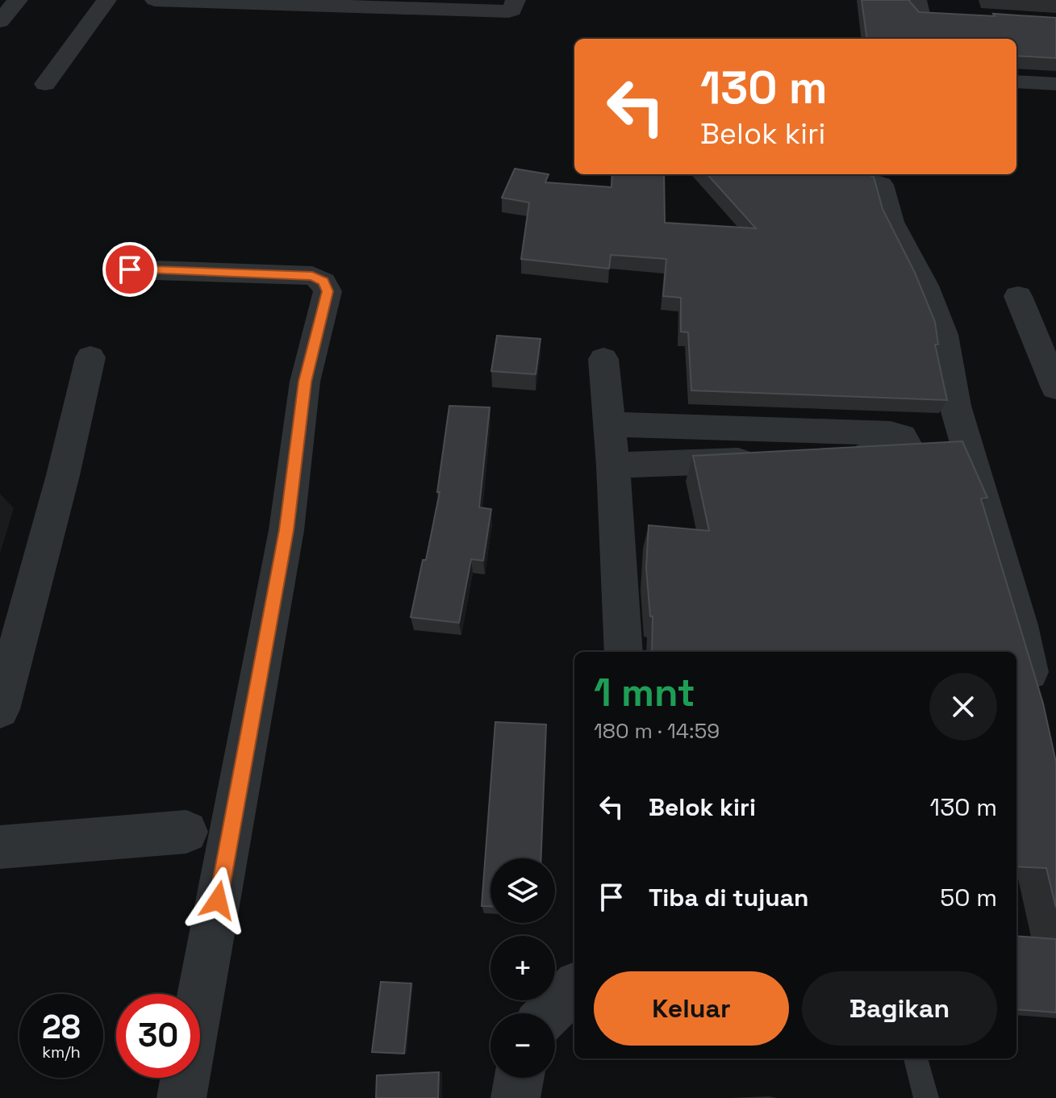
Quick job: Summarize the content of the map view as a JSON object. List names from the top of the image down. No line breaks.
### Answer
{"page":{"turn":["130 m","Belok kiri"],"heading":["1 mnt","180 m · 14:59"],"list":[{"name":"Belok kiri","value":"130 m"},{"name":"Tiba di tujuan","value":"50 m"}],"map_buttons":["+","−"],"buttons":["Keluar","Bagikan"],"speed":"28 km/h","limit":"30"}}
